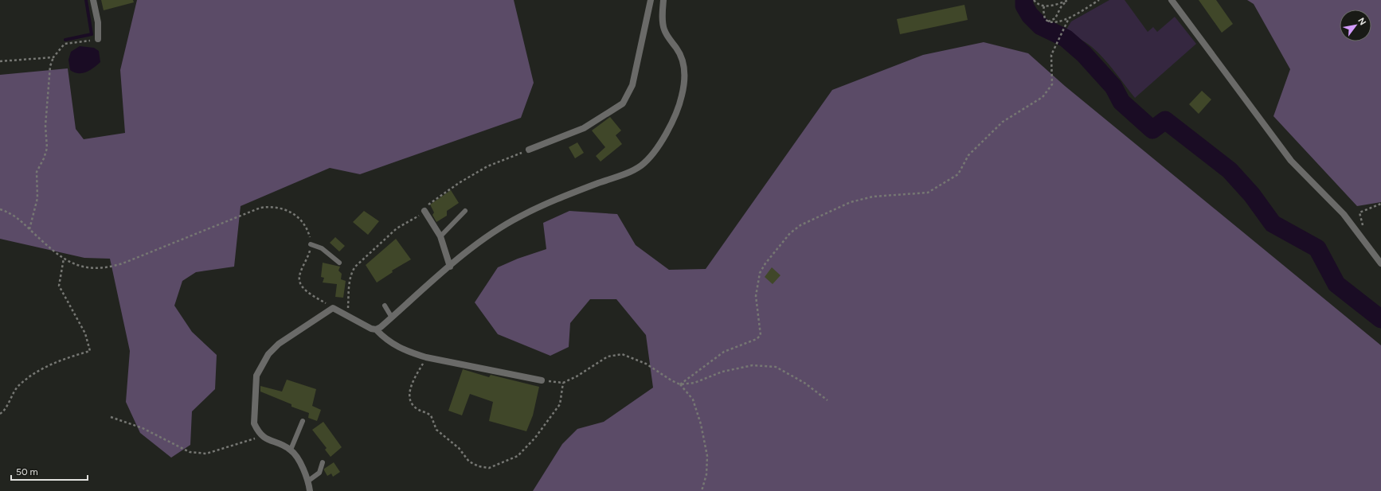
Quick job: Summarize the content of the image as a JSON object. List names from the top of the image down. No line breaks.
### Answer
{"scale_bar":"50 m","north":"top right"}
